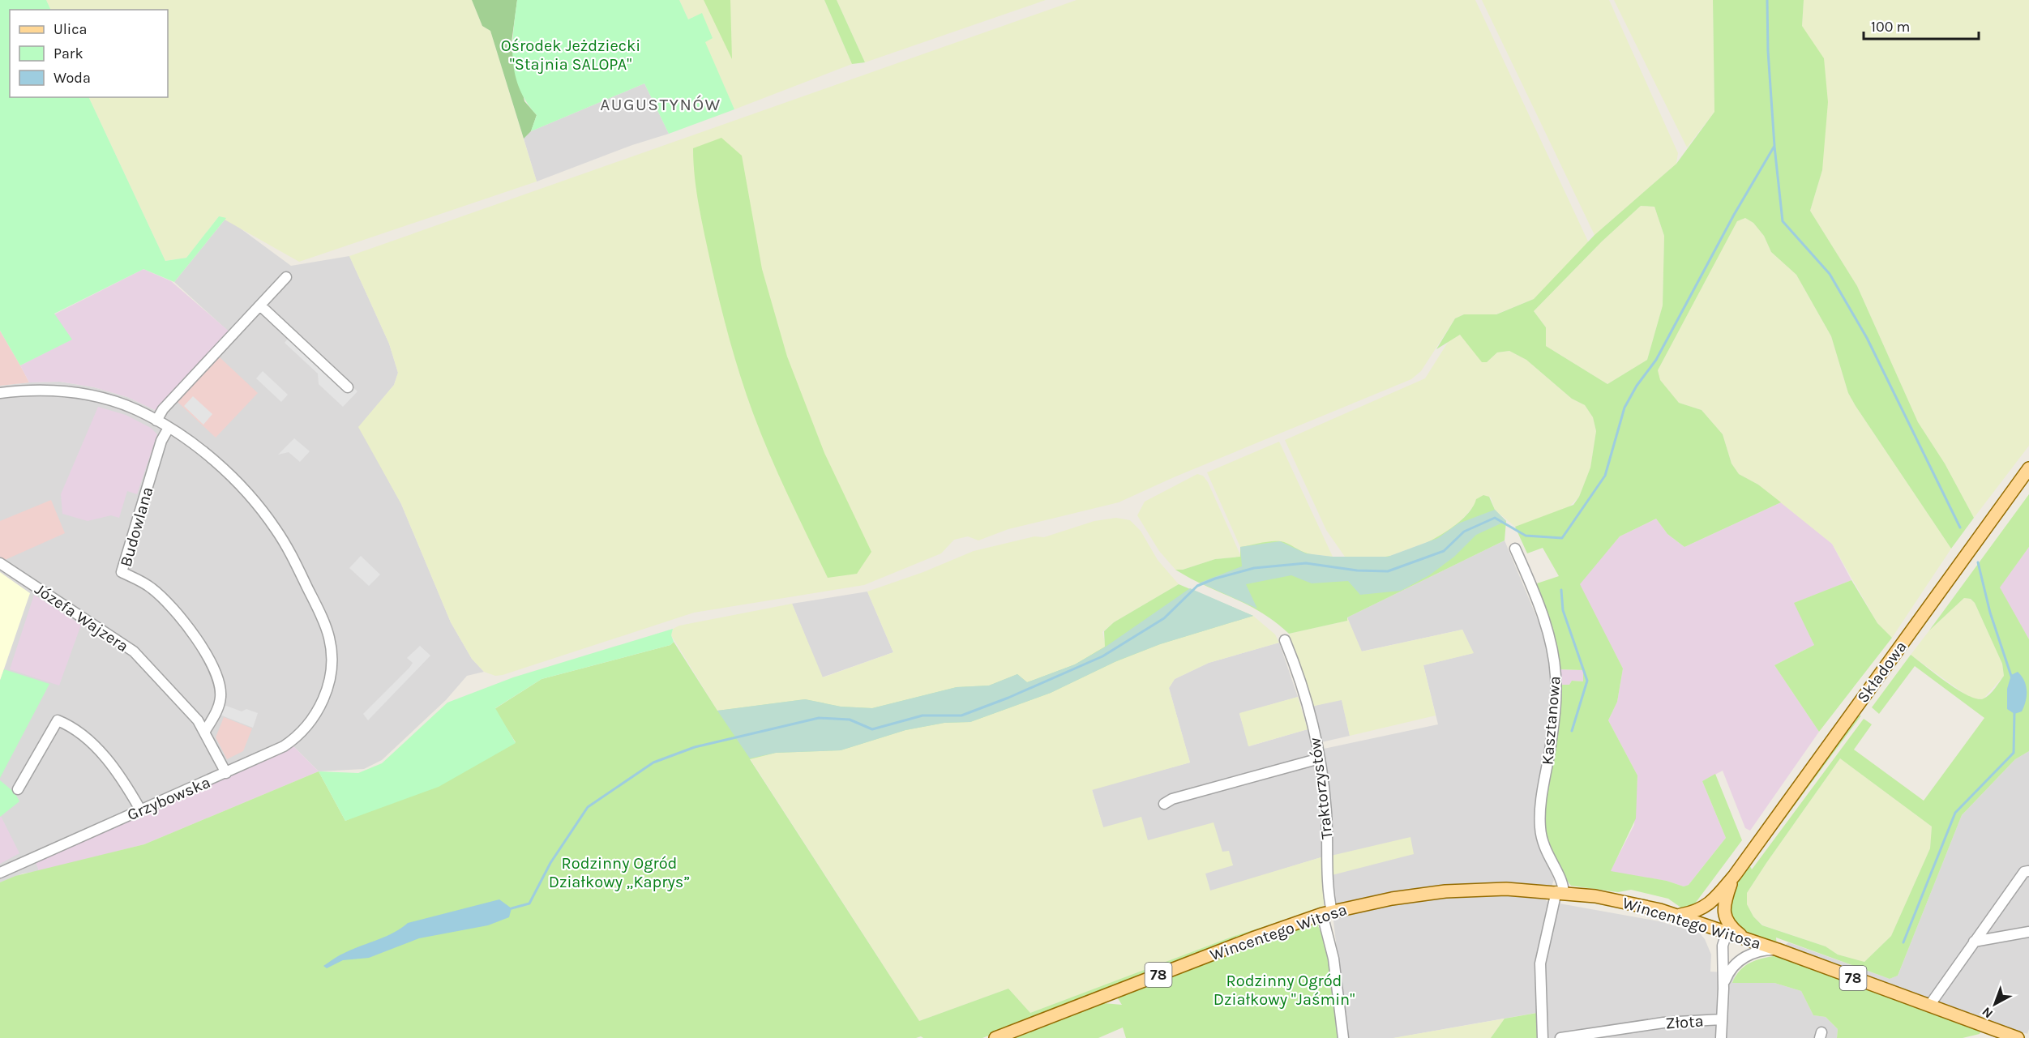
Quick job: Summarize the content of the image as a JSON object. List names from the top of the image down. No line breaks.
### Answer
{"streets":{"main road":["Składowa","Wincentego Witosa","78"],"street":["Budowlana","Józefa Wajzera","Kasztanowa","Traktorzystów","Grzybowska","Złota"]},"crossings":[["Budowlana","Józefa Wajzera"],["Budowlana","Grzybowska"],["Józefa Wajzera","Grzybowska"],["Składowa","Wincentego Witosa"],["Kasztanowa","Wincentego Witosa"],["Traktorzystów","Wincentego Witosa"]],"districts":["AUGUSTYNÓW"],"parks":["Ośrodek Jeżdziecki \"Stajnia SALOPA\"","Rodzinny Ogród Działkowy „Kaprys”","Rodzinny Ogród Działkowy \"Jaśmin\""],"legend":["Ulica","Park","Woda"],"scale_bar":"100 m","north":"bottom left"}
